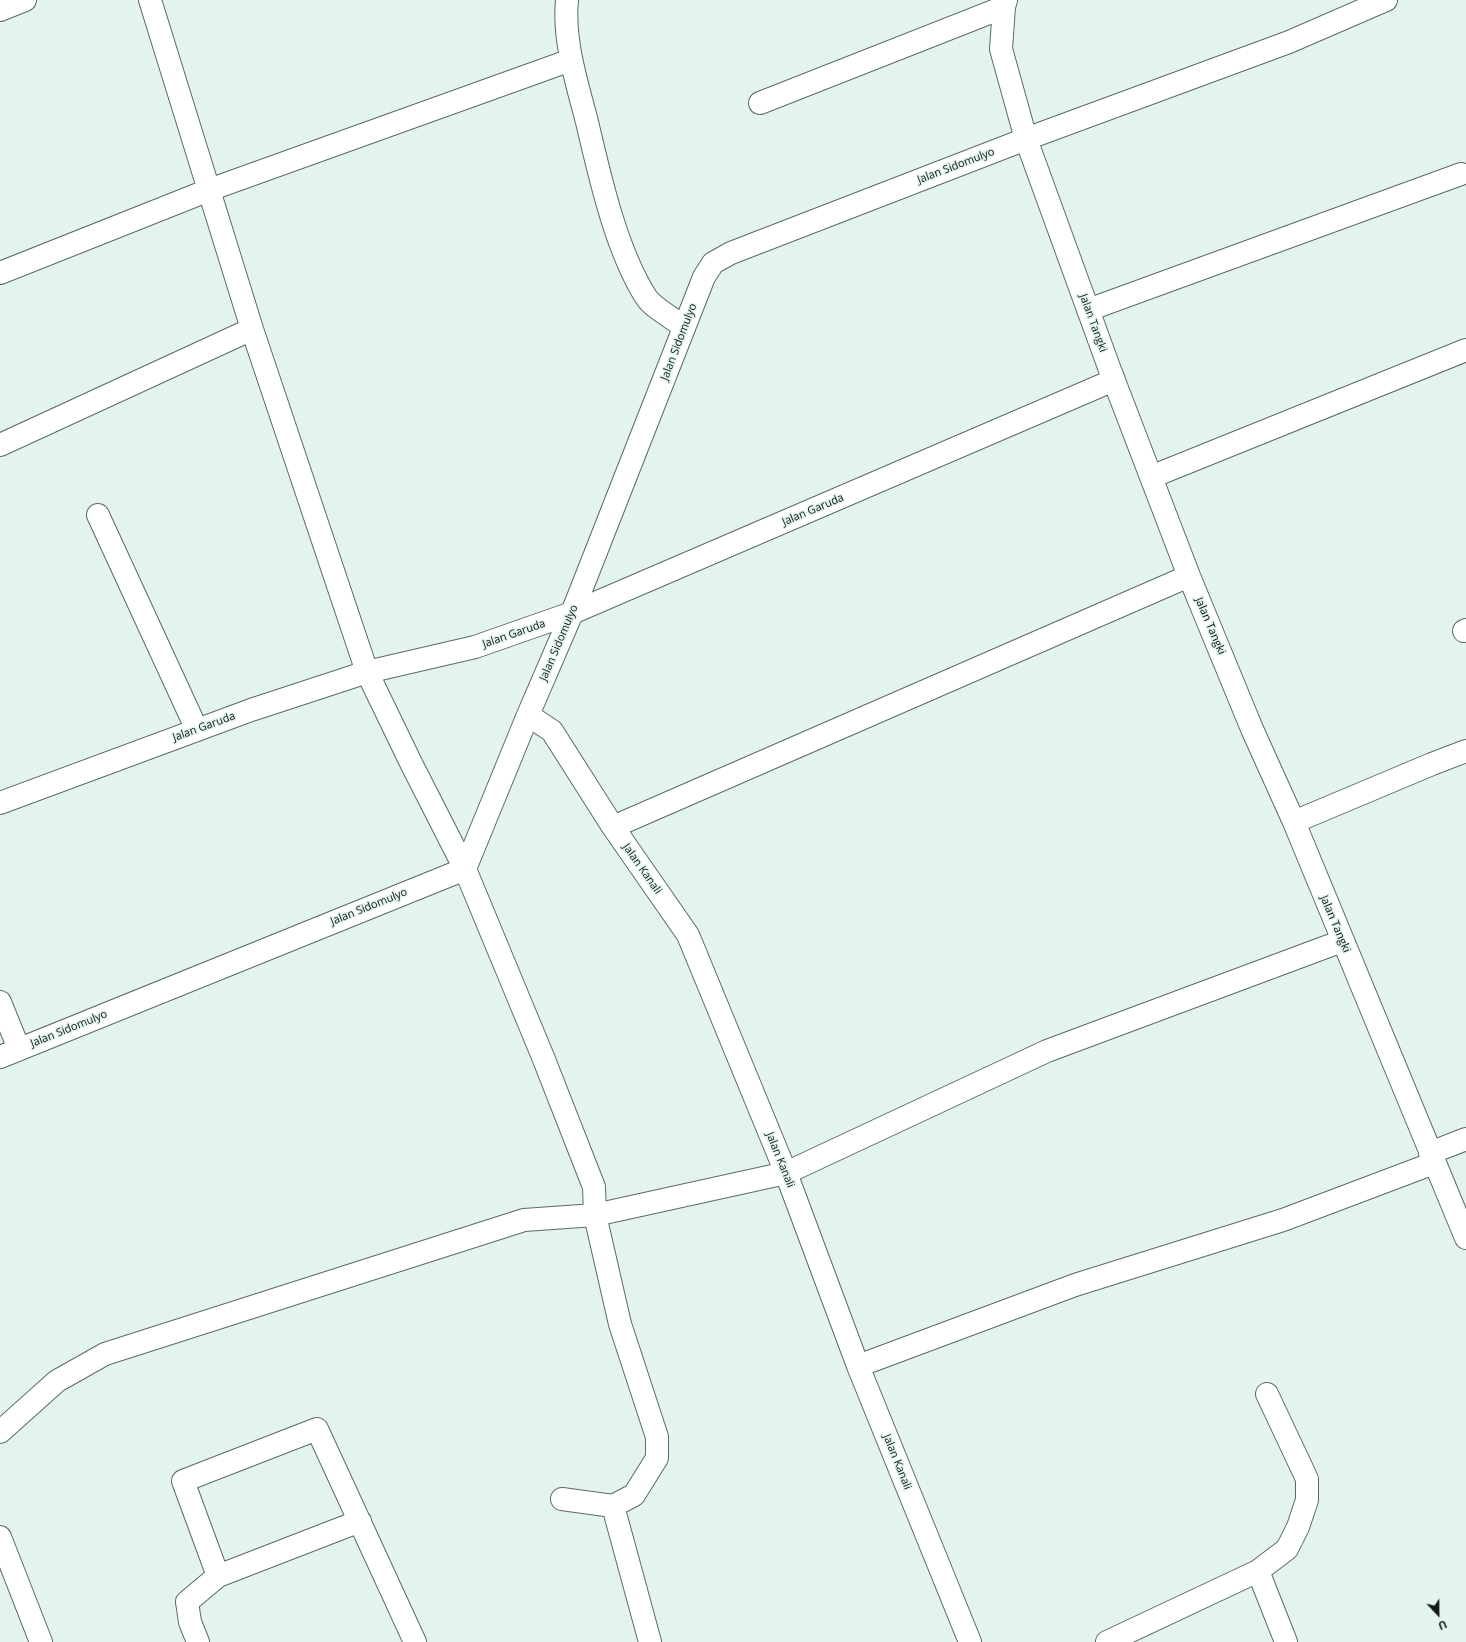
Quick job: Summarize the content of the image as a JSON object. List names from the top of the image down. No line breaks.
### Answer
{"streets":{"street":["Jalan Sidomulyo","Jalan Tangki","Jalan Garuda","Jalan Kanali"]},"crossings":[["Jalan Sidomulyo","Jalan Tangki"],["Jalan Sidomulyo","Jalan Garuda"],["Jalan Sidomulyo","Jalan Kanali"],["Jalan Tangki","Jalan Garuda"]],"north":"bottom"}
